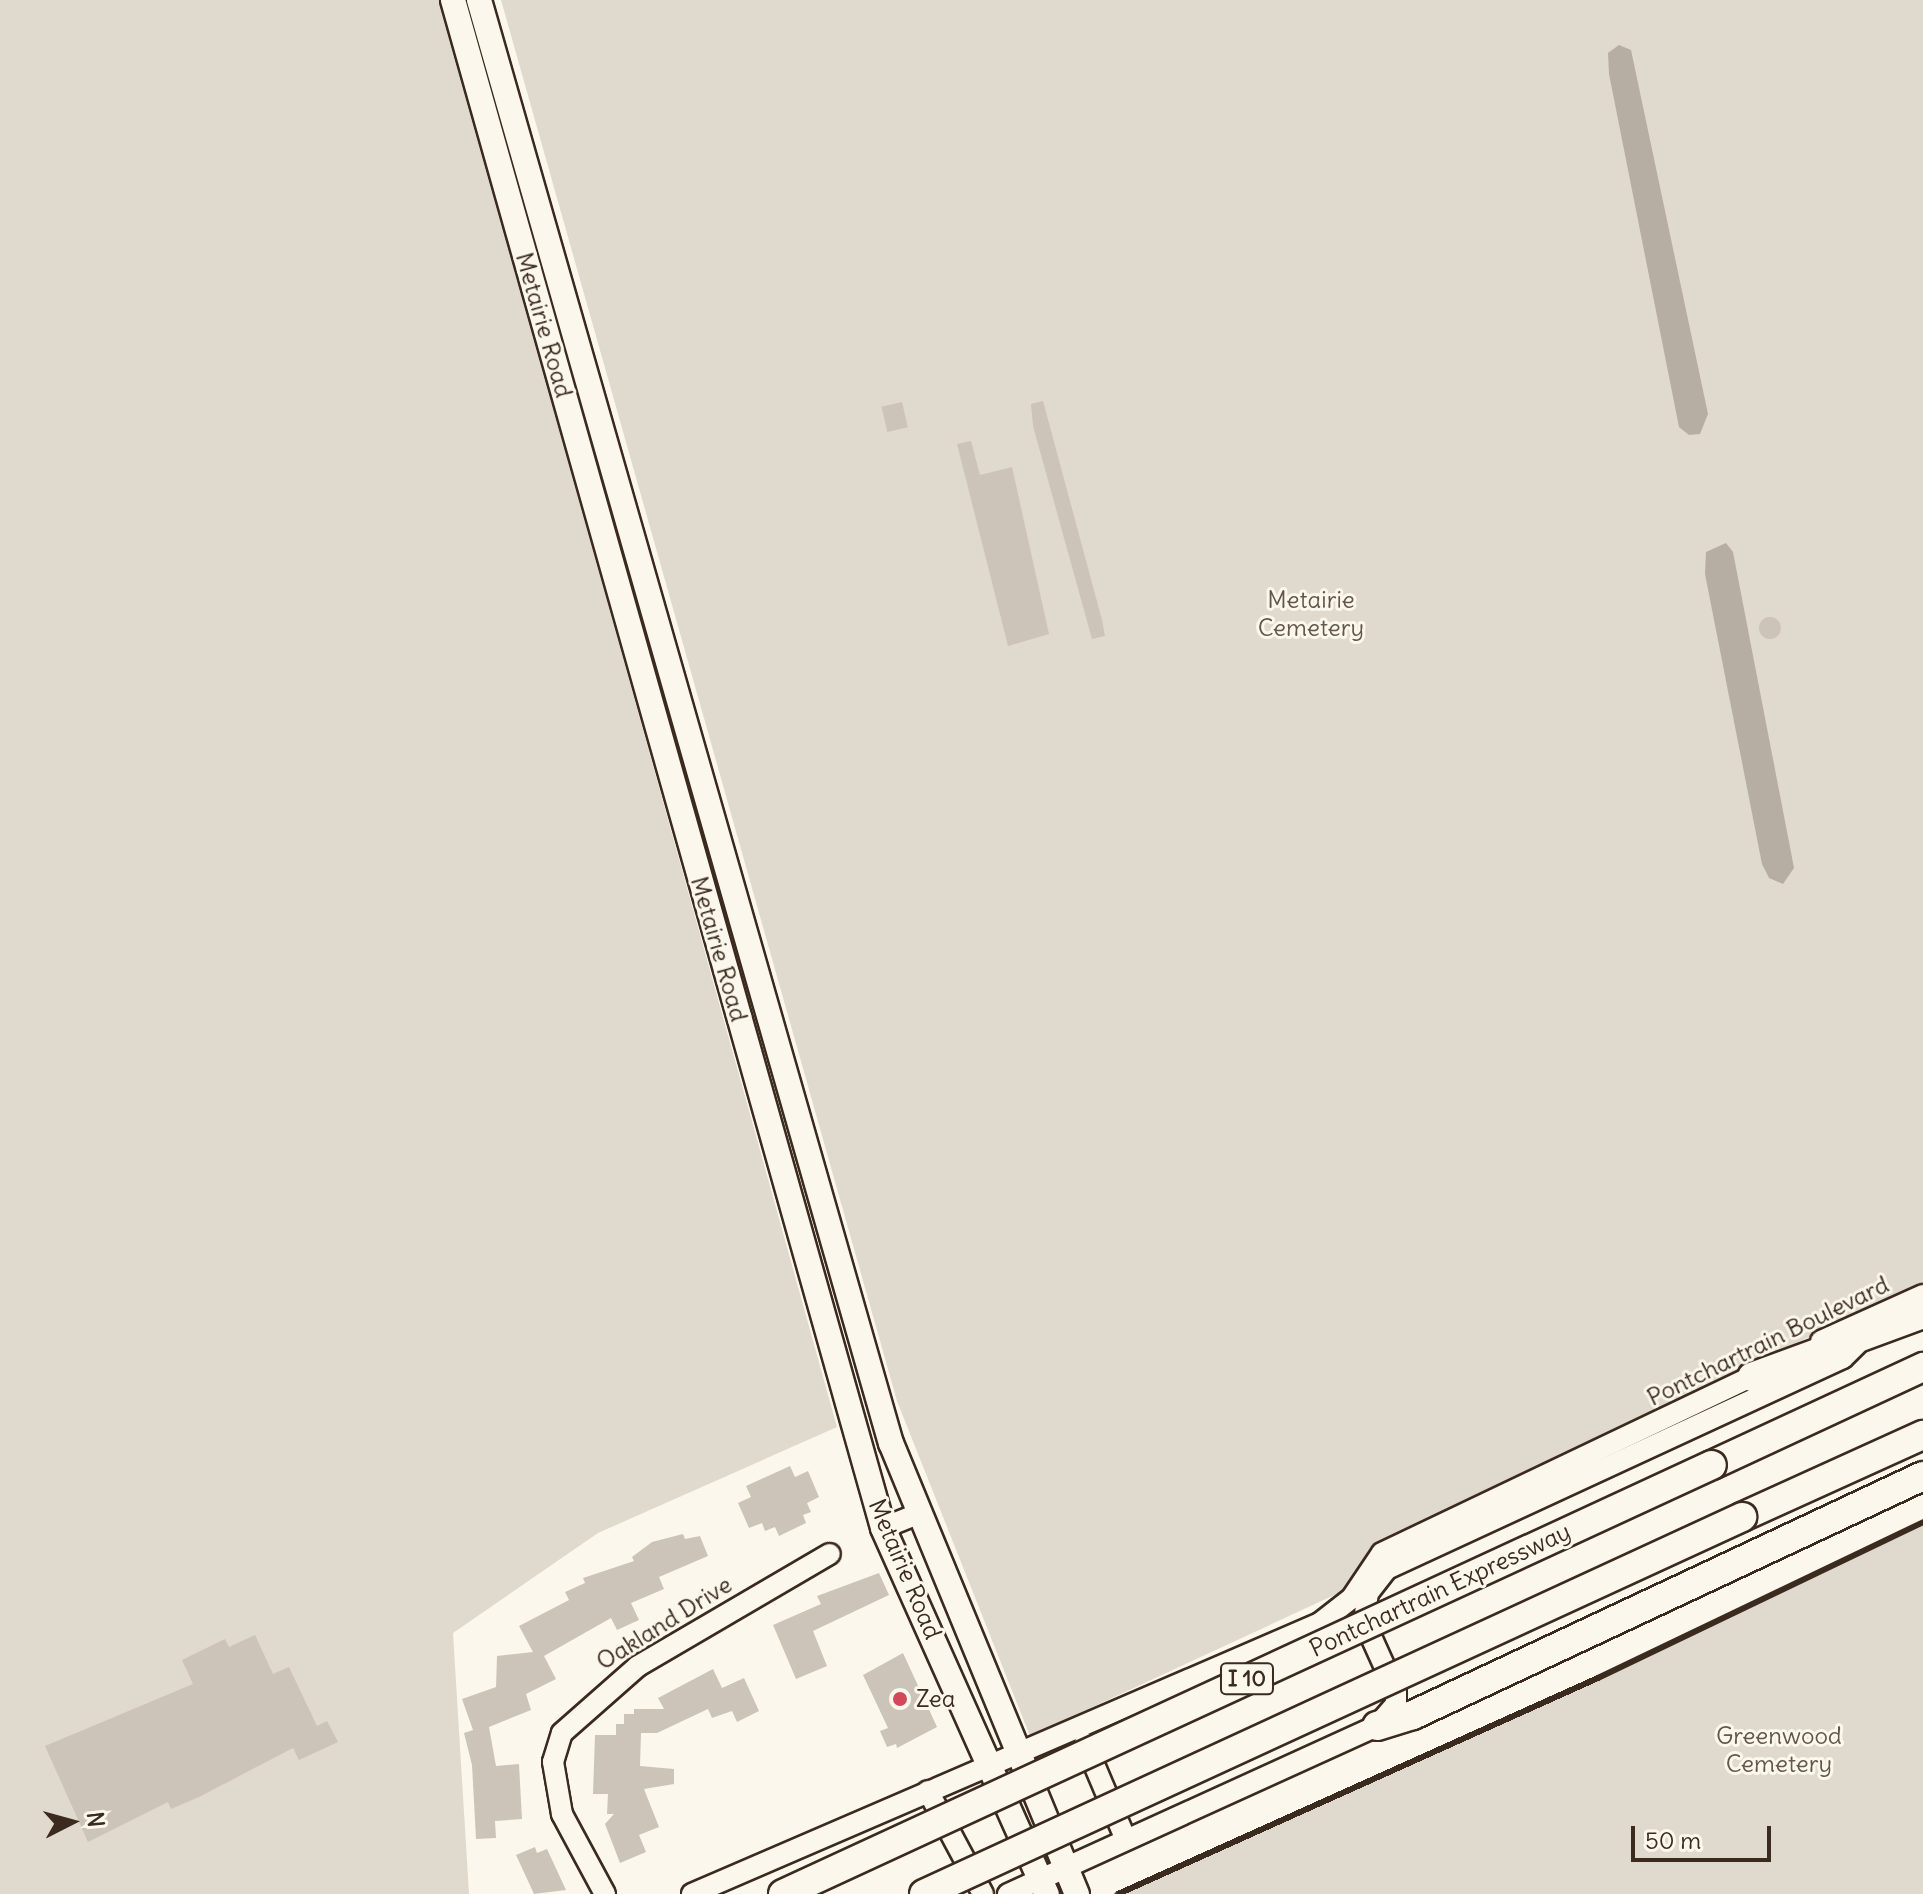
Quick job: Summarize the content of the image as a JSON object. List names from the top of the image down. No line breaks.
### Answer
{"streets":{"highway":["Pontchartrain Expressway","I 10"],"main road":["Metairie Road"],"street":["Pontchartrain Boulevard","Oakland Drive"]},"crossings":[["Metairie Road","Pontchartrain Boulevard"]],"parks":["Metairie Cemetery","Greenwood Cemetery"],"places":["Zea"],"scale_bar":"50 m","north":"right"}
